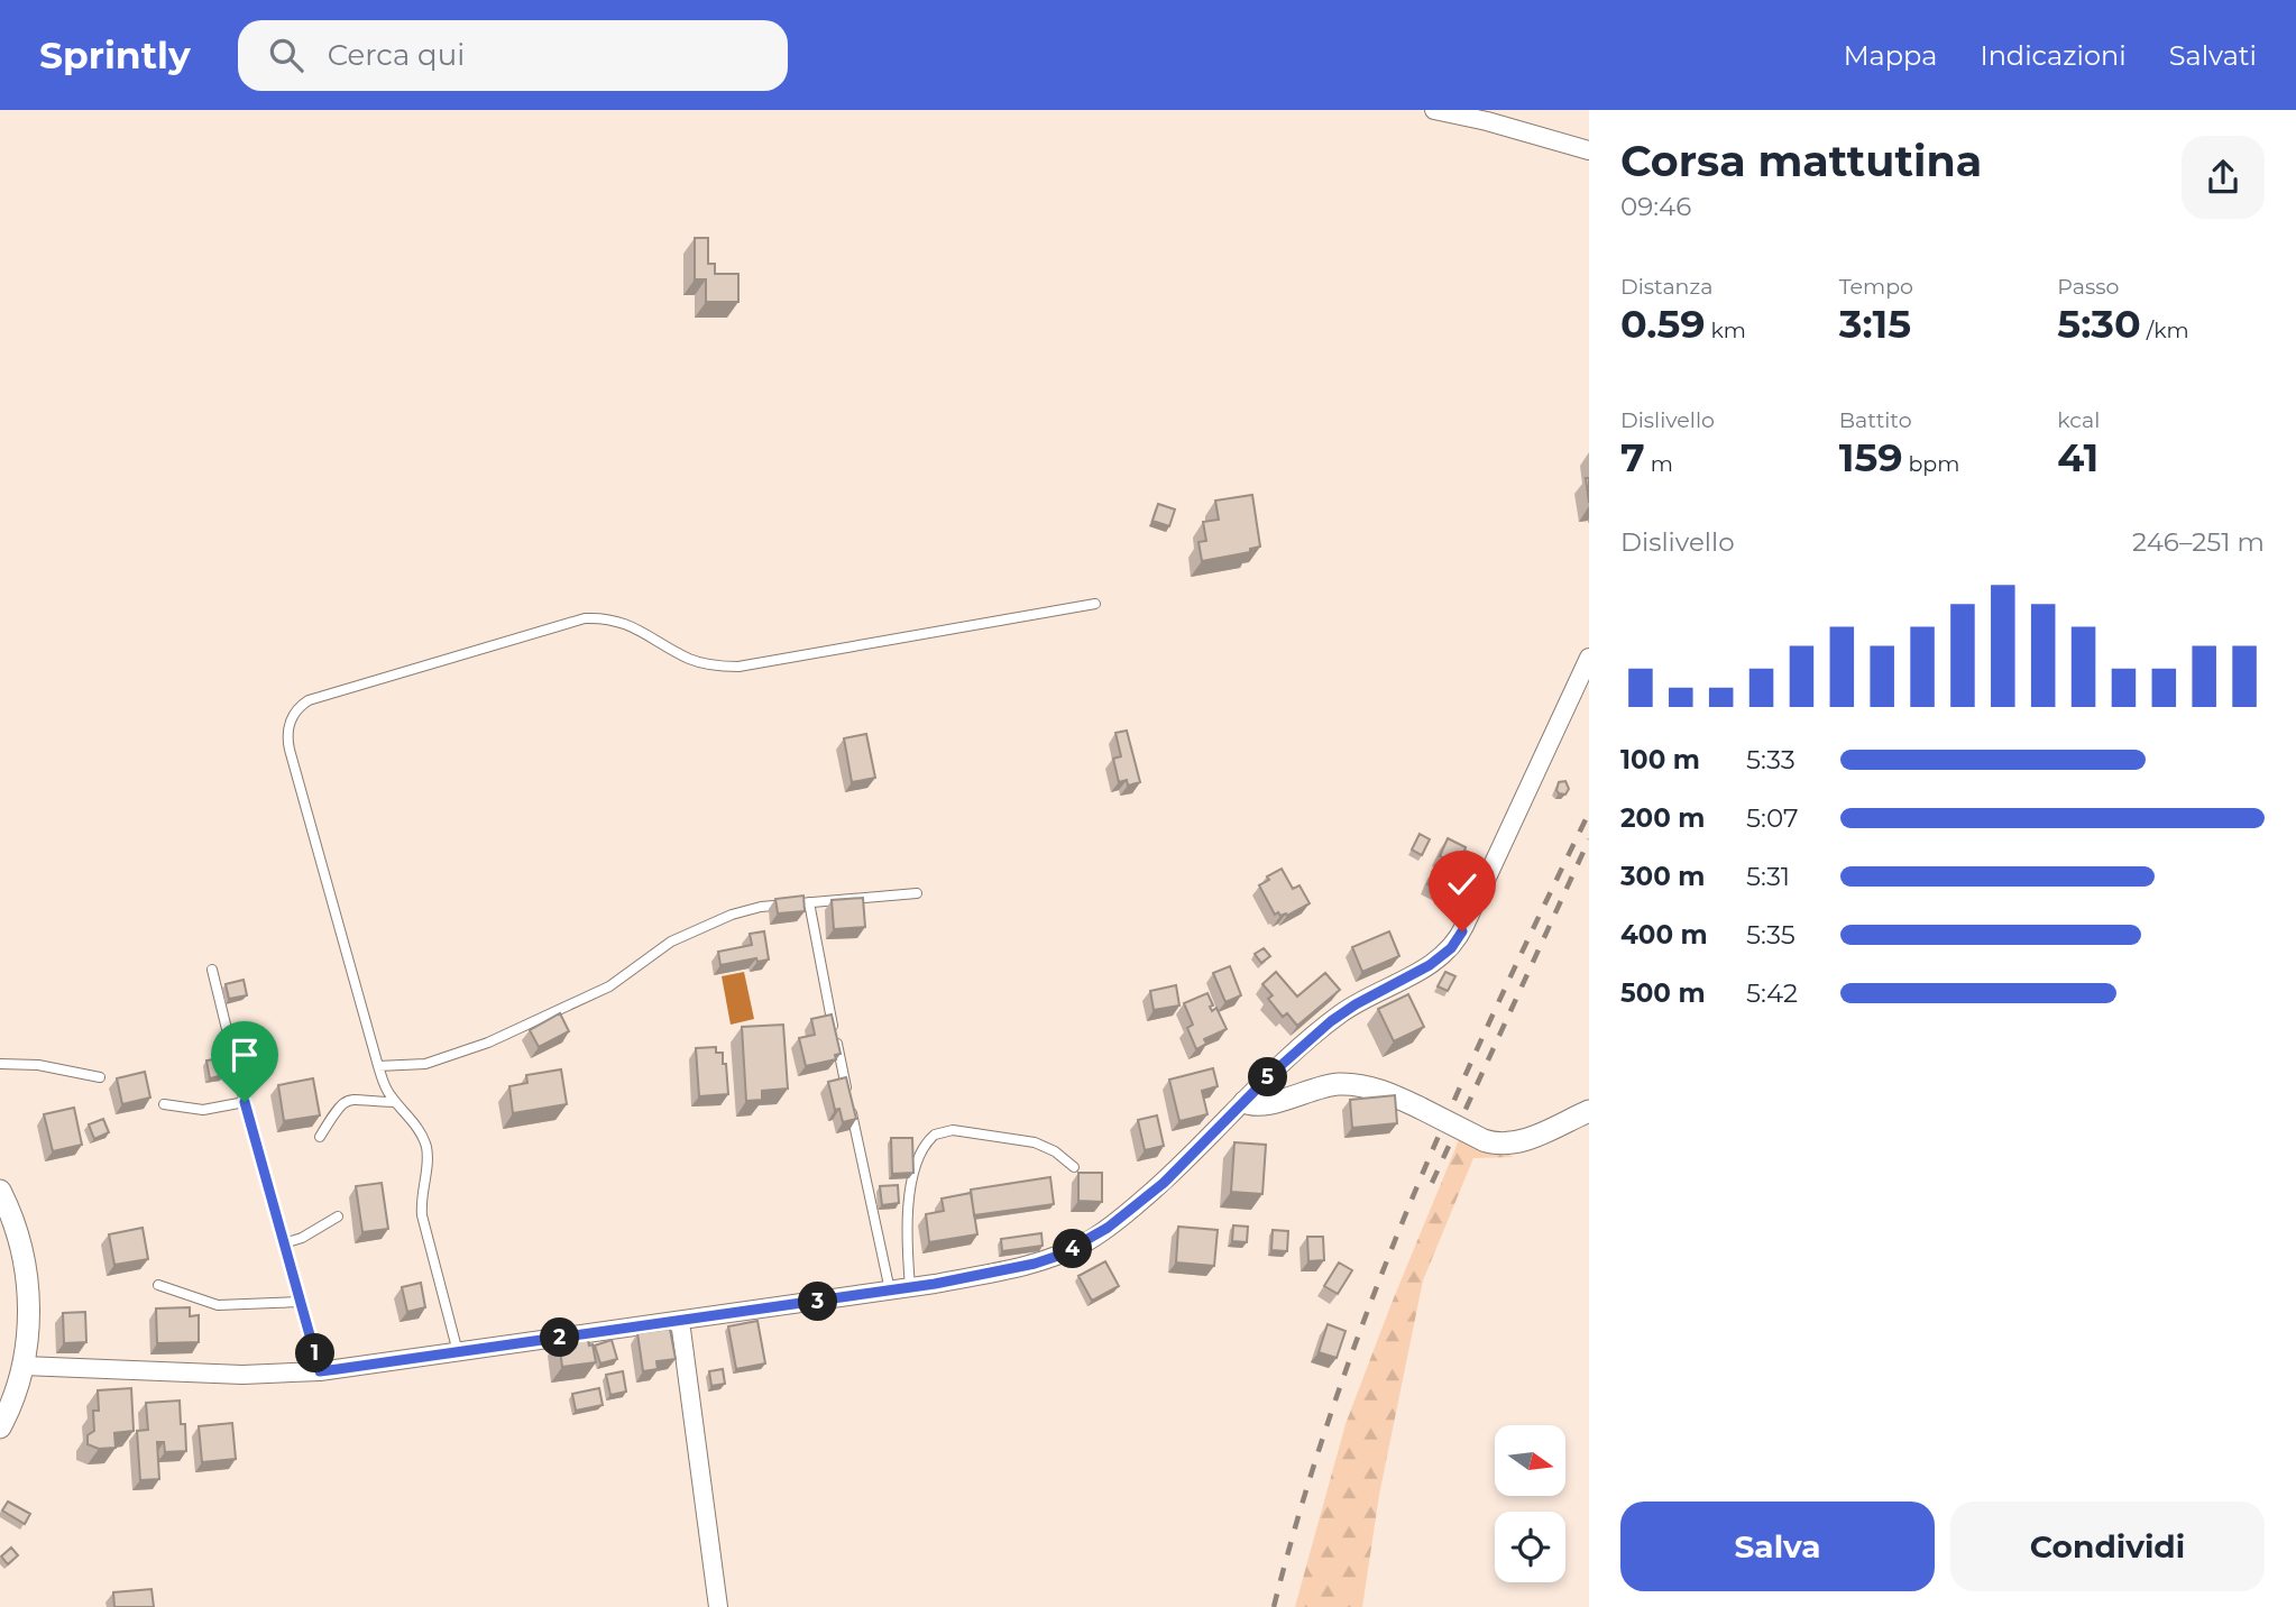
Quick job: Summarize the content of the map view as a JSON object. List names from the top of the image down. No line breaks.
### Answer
{"north":"right","page":{"header":"Sprintly","search":"Cerca qui","nav":["Mappa","Indicazioni","Salvati"],"heading":["Corsa mattutina","09:46"],"stats":[["Distanza","0.59 km"],["Tempo","3:15"],["Passo","5:30 /km"],["Dislivello","7 m"],["Battito","159 bpm"],["kcal","41"]],"chart":["Dislivello","246–251 m"],"list":[{"name":"100 m","note":"5:33"},{"name":"200 m","note":"5:07"},{"name":"300 m","note":"5:31"},{"name":"400 m","note":"5:35"},{"name":"500 m","note":"5:42"}],"pins":["5","4","3","2","1"],"buttons":["Salva","Condividi"]}}
